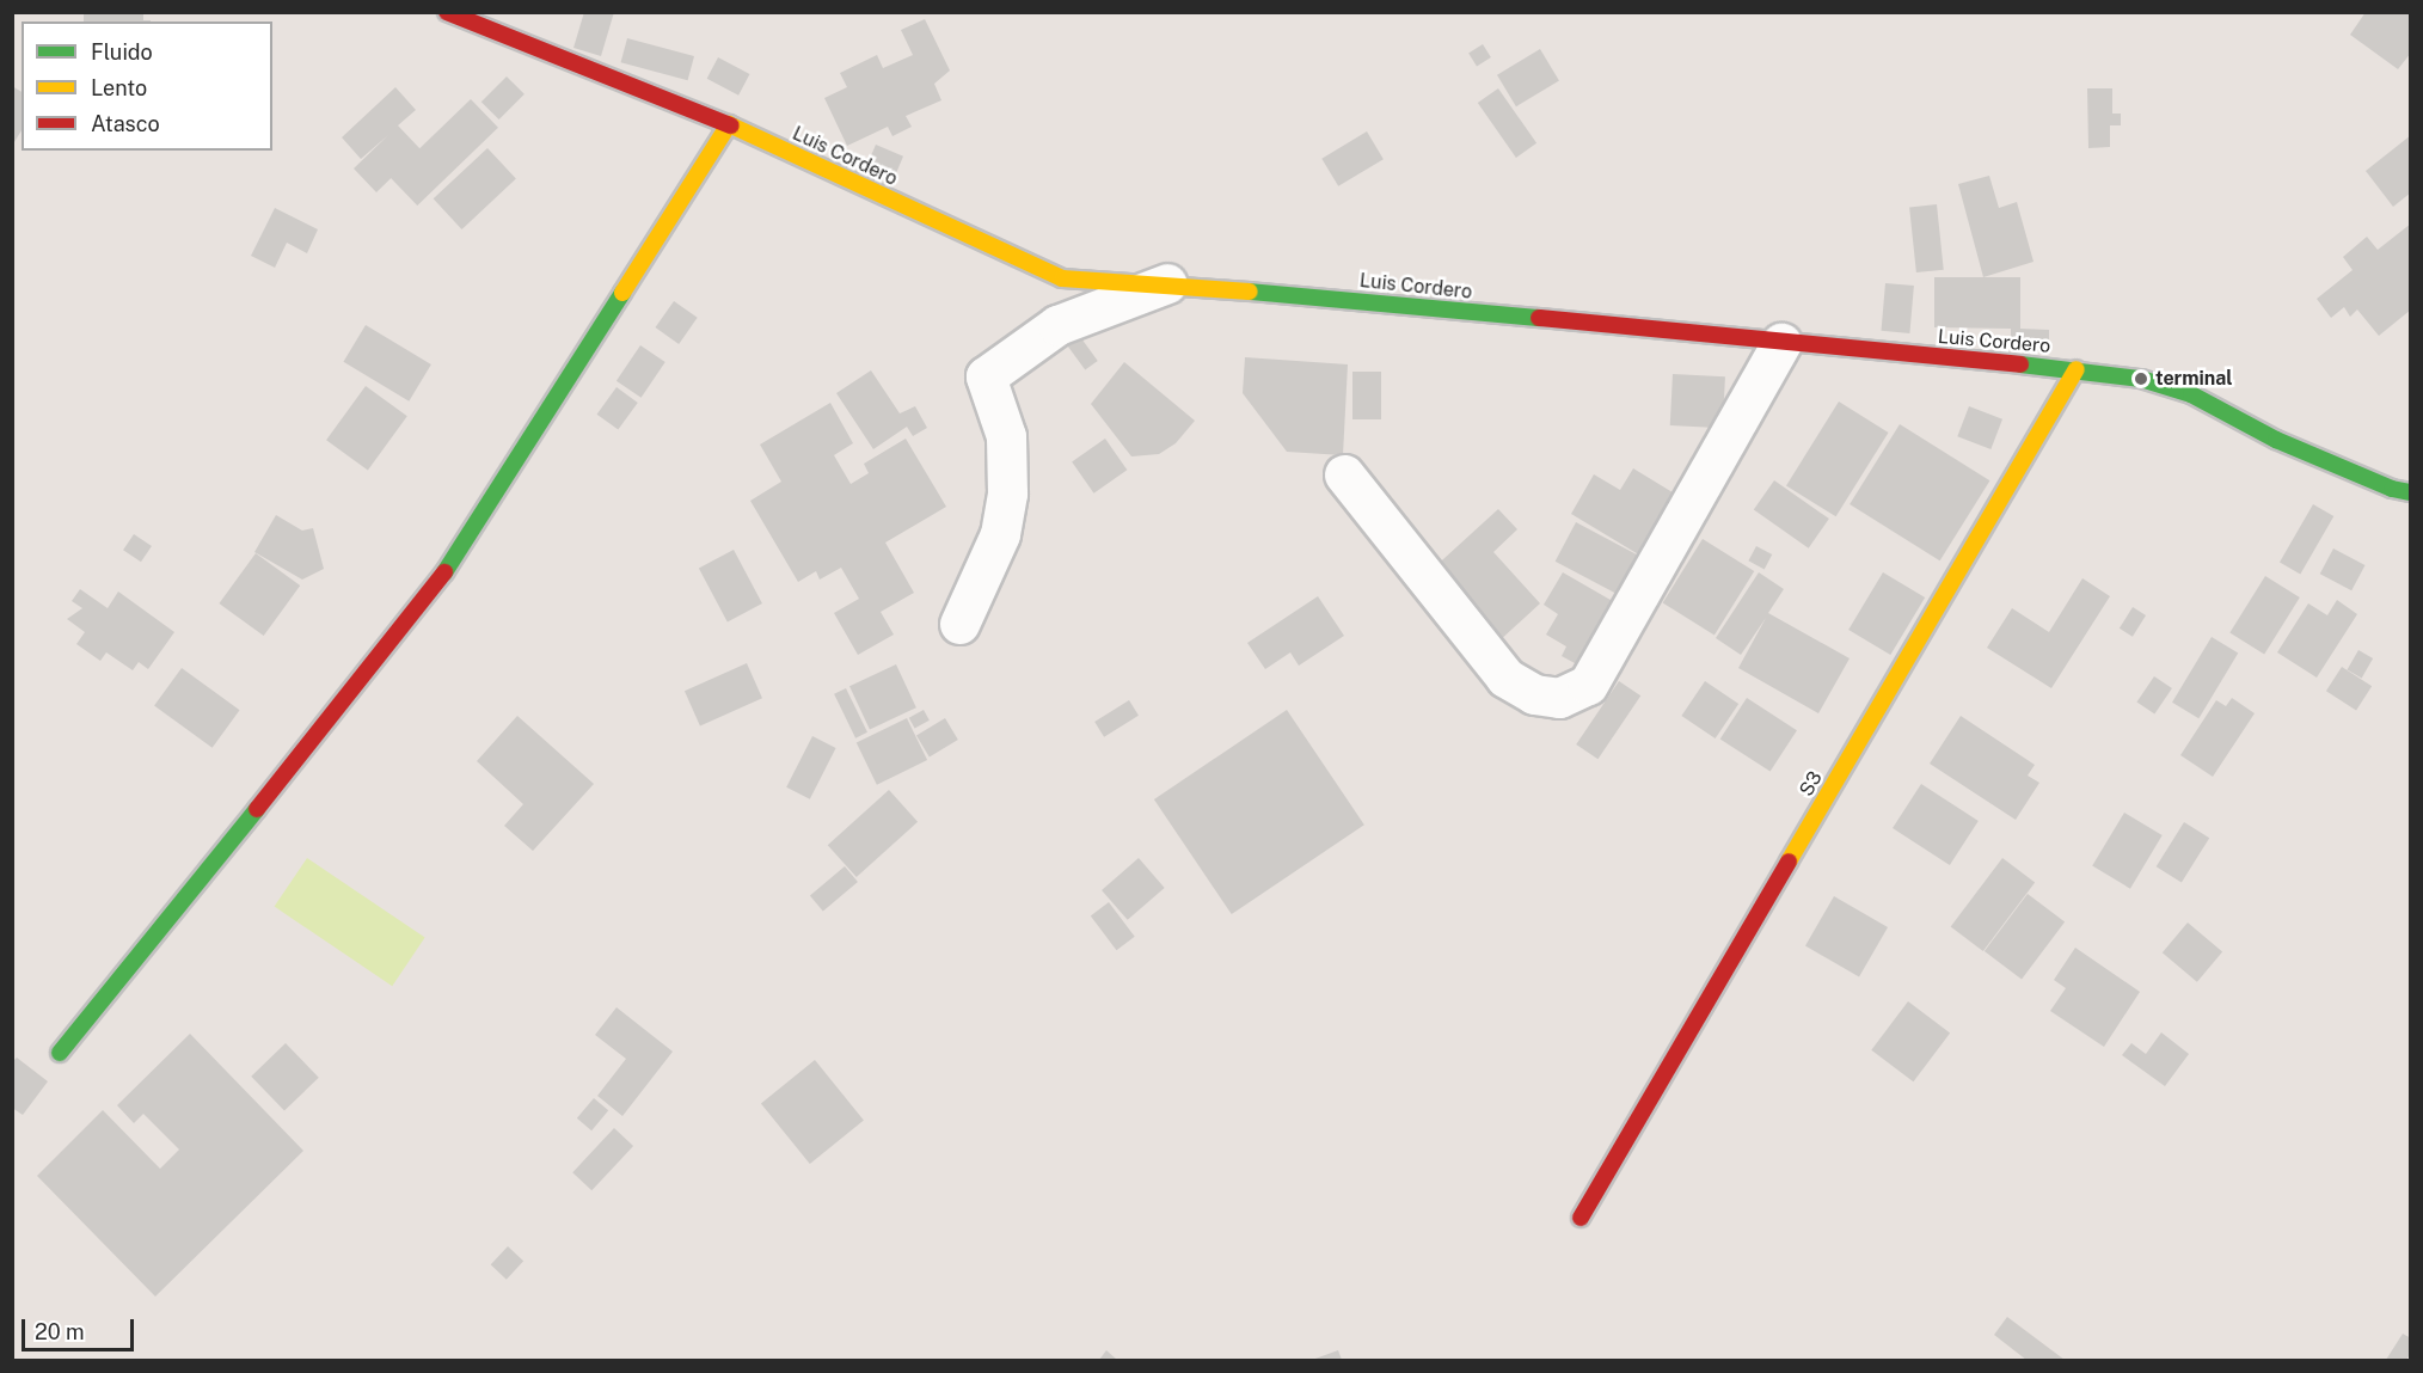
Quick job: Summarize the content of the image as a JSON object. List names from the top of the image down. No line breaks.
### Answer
{"streets":{"street":["Luis Cordero","S3"]},"crossings":[["Luis Cordero","S3"]],"places":["terminal"],"legend":["Fluido","Lento","Atasco"],"scale_bar":"20 m"}
